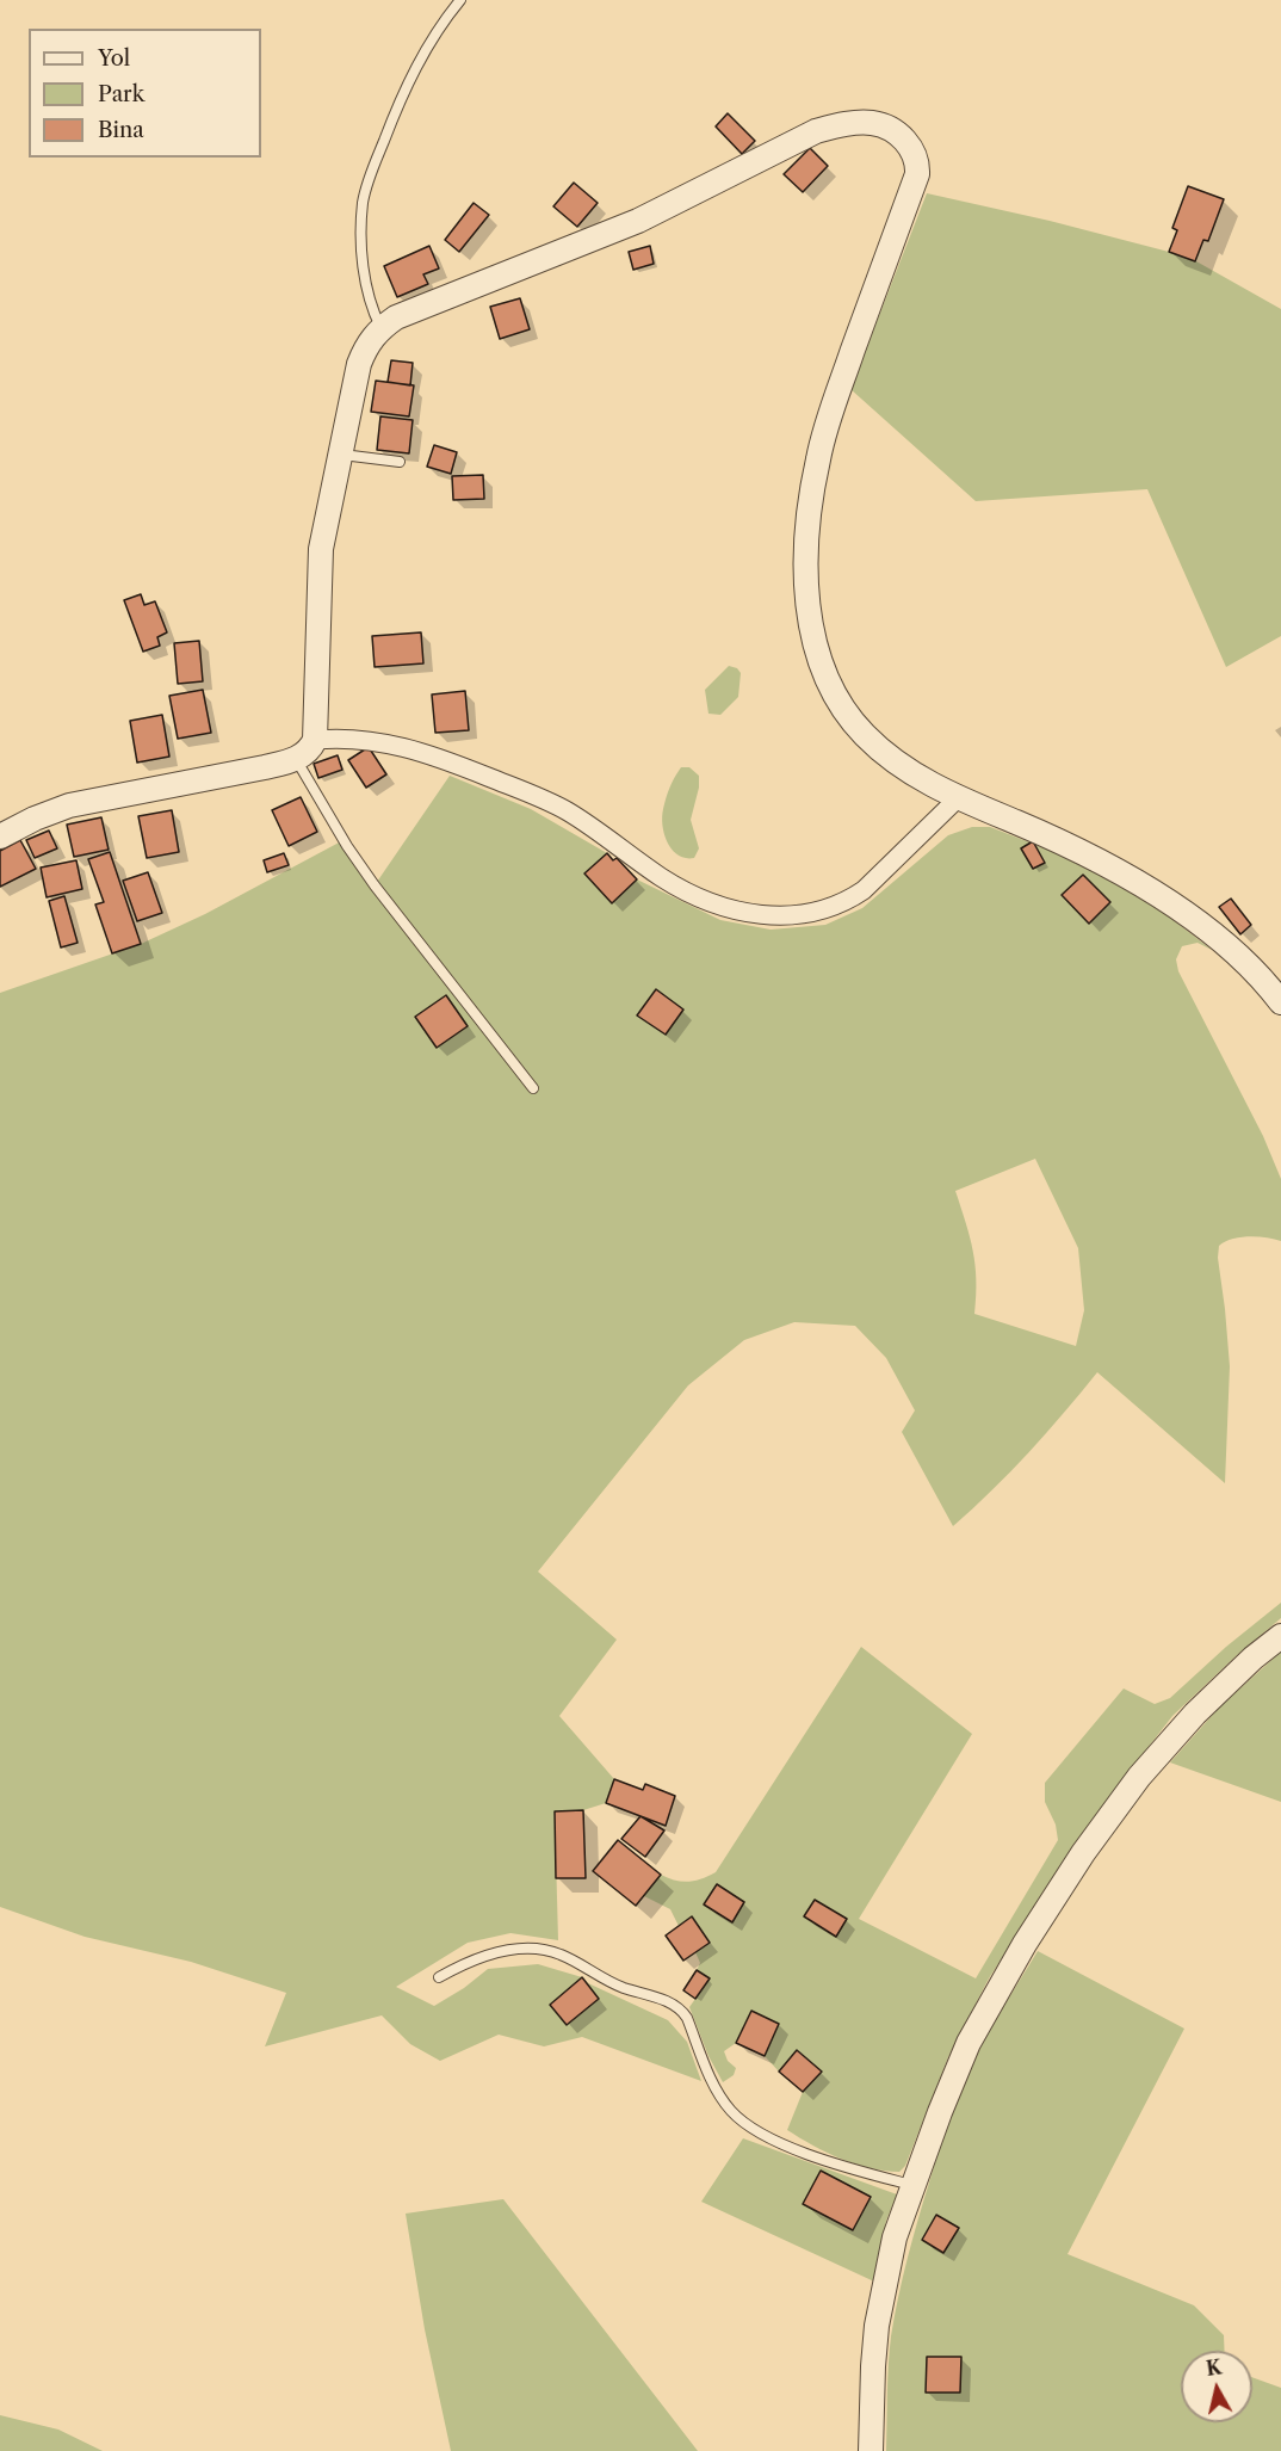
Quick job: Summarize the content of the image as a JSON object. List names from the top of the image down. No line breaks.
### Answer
{"legend":["Yol","Park","Bina"],"north":"top"}
